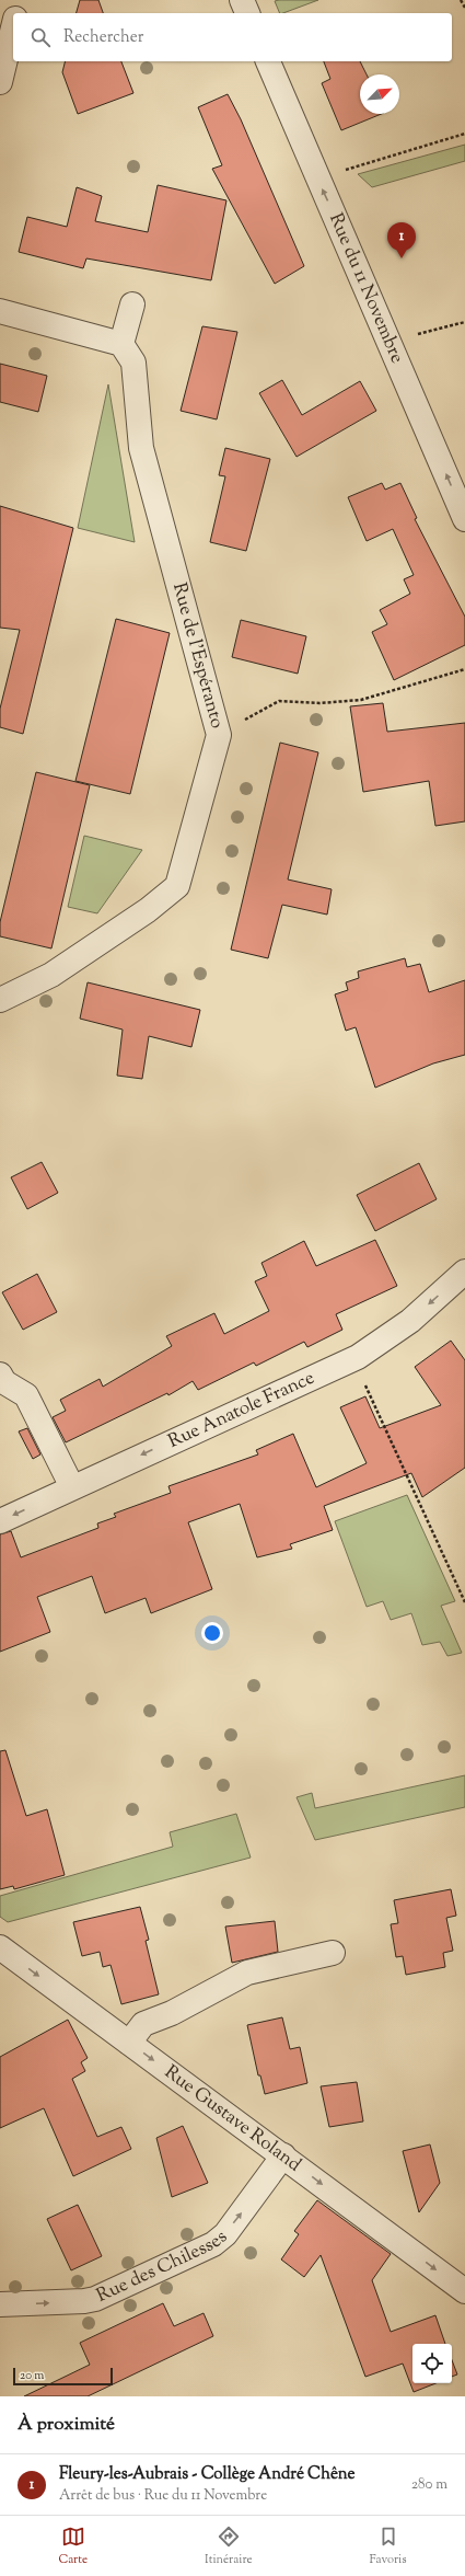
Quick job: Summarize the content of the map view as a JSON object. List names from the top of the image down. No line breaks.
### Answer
{"streets":{"street":["Rue du 11 Novembre","Rue de l'Espéranto","Rue Anatole France","Rue Gustave Roland","Rue des Chilesses"]},"crossings":[["Rue Gustave Roland","Rue des Chilesses"]],"one_way":["Rue du 11 Novembre","Rue Anatole France","Rue Gustave Roland","Rue des Chilesses"],"scale_bar":"20 m","north":"top right","page":{"search":"Rechercher","pins":"1","scale":"20 m","heading":"À proximité","list":[{"mark":"1","name":"Fleury-les-Aubrais - Collège André Chêne","note":"Arrêt de bus · Rue du 11 Novembre","value":"280 m"}],"nav":["Carte","Itinéraire","Favoris"]}}
